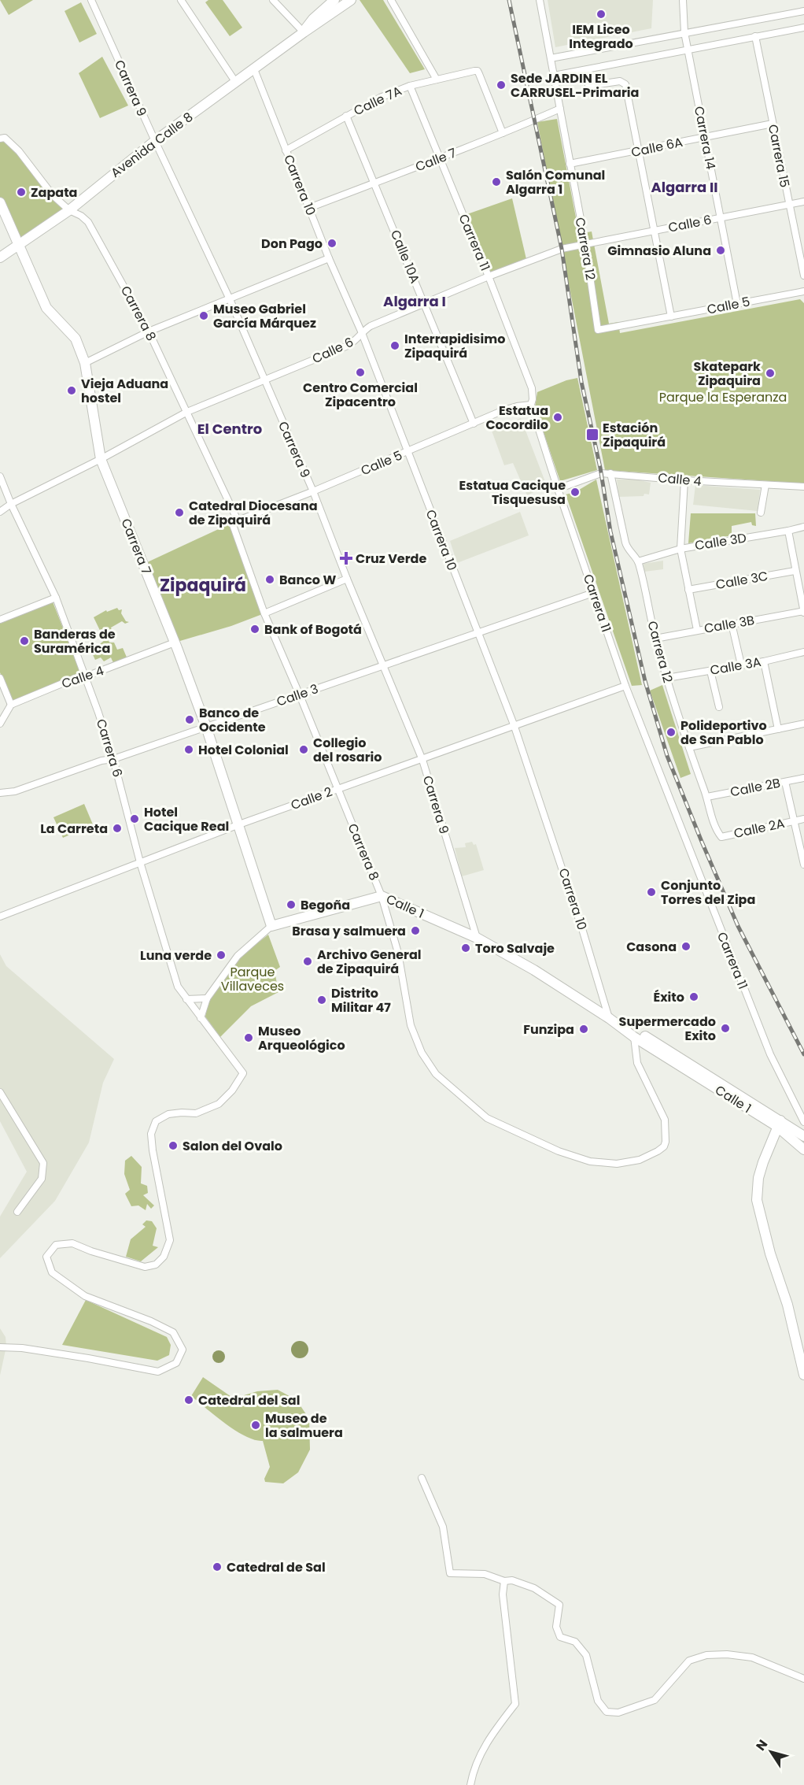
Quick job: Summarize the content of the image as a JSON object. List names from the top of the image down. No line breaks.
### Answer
{"streets":{"street":["Carrera 9","Calle 7A","Carrera 14","Avenida Calle 8","Calle 6A","Carrera 15","Calle 7","Carrera 10","Calle 6","Carrera 11","Carrera 12","Calle 10A","Calle 5","Carrera 8","Calle 4","Calle 3D","Carrera 7","Calle 3C","Calle 3B","Calle 3A","Calle 3","Carrera 6","Calle 2B","Calle 2","Calle 2A","Calle 1"]},"crossings":[["Carrera 9","Avenida Calle 8"],["Carrera 9","Calle 6"],["Carrera 9","Calle 5"],["Carrera 9","Calle 3"],["Carrera 9","Calle 2"],["Carrera 9","Calle 1"],["Calle 7A","Calle 7"],["Calle 7A","Carrera 10"],["Calle 7A","Carrera 11"],["Calle 7A","Calle 10A"],["Carrera 14","Calle 6A"],["Carrera 14","Calle 6"],["Carrera 14","Calle 5"],["Avenida Calle 8","Carrera 10"],["Avenida Calle 8","Carrera 8"],["Avenida Calle 8","Carrera 7"],["Calle 6A","Carrera 15"],["Calle 6A","Carrera 12"],["Carrera 15","Calle 6"],["Calle 7","Carrera 10"],["Calle 7","Carrera 11"],["Calle 7","Carrera 12"],["Calle 7","Calle 10A"],["Carrera 10","Calle 6"],["Carrera 10","Calle 5"],["Carrera 10","Calle 3"],["Carrera 10","Calle 2"],["Carrera 10","Calle 1"],["Calle 6","Carrera 11"],["Calle 6","Carrera 12"],["Calle 6","Calle 10A"],["Calle 6","Carrera 8"],["Calle 6","Carrera 7"],["Calle 6","Carrera 6"],["Carrera 11","Calle 5"],["Carrera 11","Calle 4"],["Carrera 11","Calle 3"],["Carrera 11","Calle 2"],["Carrera 11","Calle 1"],["Carrera 12","Calle 5"],["Carrera 12","Calle 4"],["Carrera 12","Calle 3D"],["Carrera 12","Calle 3B"],["Carrera 12","Calle 3A"],["Carrera 12","Calle 2B"],["Carrera 12","Calle 2A"],["Calle 10A","Calle 5"],["Calle 5","Carrera 8"],["Carrera 8","Calle 3"],["Carrera 8","Calle 2"],["Carrera 8","Calle 1"],["Calle 4","Carrera 7"],["Calle 4","Carrera 6"],["Carrera 7","Calle 3"],["Carrera 7","Calle 2"],["Carrera 7","Calle 1"],["Calle 3","Carrera 6"],["Carrera 6","Calle 2"],["Carrera 6","Calle 1"]],"districts":["Algarra II","Algarra I","El Centro","Zipaquirá"],"parks":["Parque la Esperanza","Parque Villaveces"],"places":{"other":["IEM Liceo Integrado","Sede JARDIN EL CARRUSEL-Primaria","Salón Comunal Algarra 1","Zapata","Don Pago","Gimnasio Aluna","Museo Gabriel García Márquez","Interrapidisimo Zipaquirá","Centro Comercial Zipacentro","Skatepark Zipaquira","Vieja Aduana hostel","Estatua Cocordilo","Estatua Cacique Tisquesusa","Catedral Diocesana de Zipaquirá","Banco W","Bank of Bogotá","Banderas de Suramérica","Banco de Occidente","Polideportivo de San Pablo","Hotel Colonial","Collegio del rosario","Hotel Cacique Real","La Carreta","Conjunto Torres del Zipa","Begoña","Brasa y salmuera","Casona","Toro Salvaje","Luna verde","Archivo General de Zipaquirá","Éxito","Distrito Militar 47","Supermercado Exito","Funzipa","Museo Arqueológico","Salon del Ovalo","Catedral del sal","Museo de la salmuera","Catedral de Sal"],"transit":["Estación Zipaquirá"],"health":["Cruz Verde"]},"north":"top left"}
